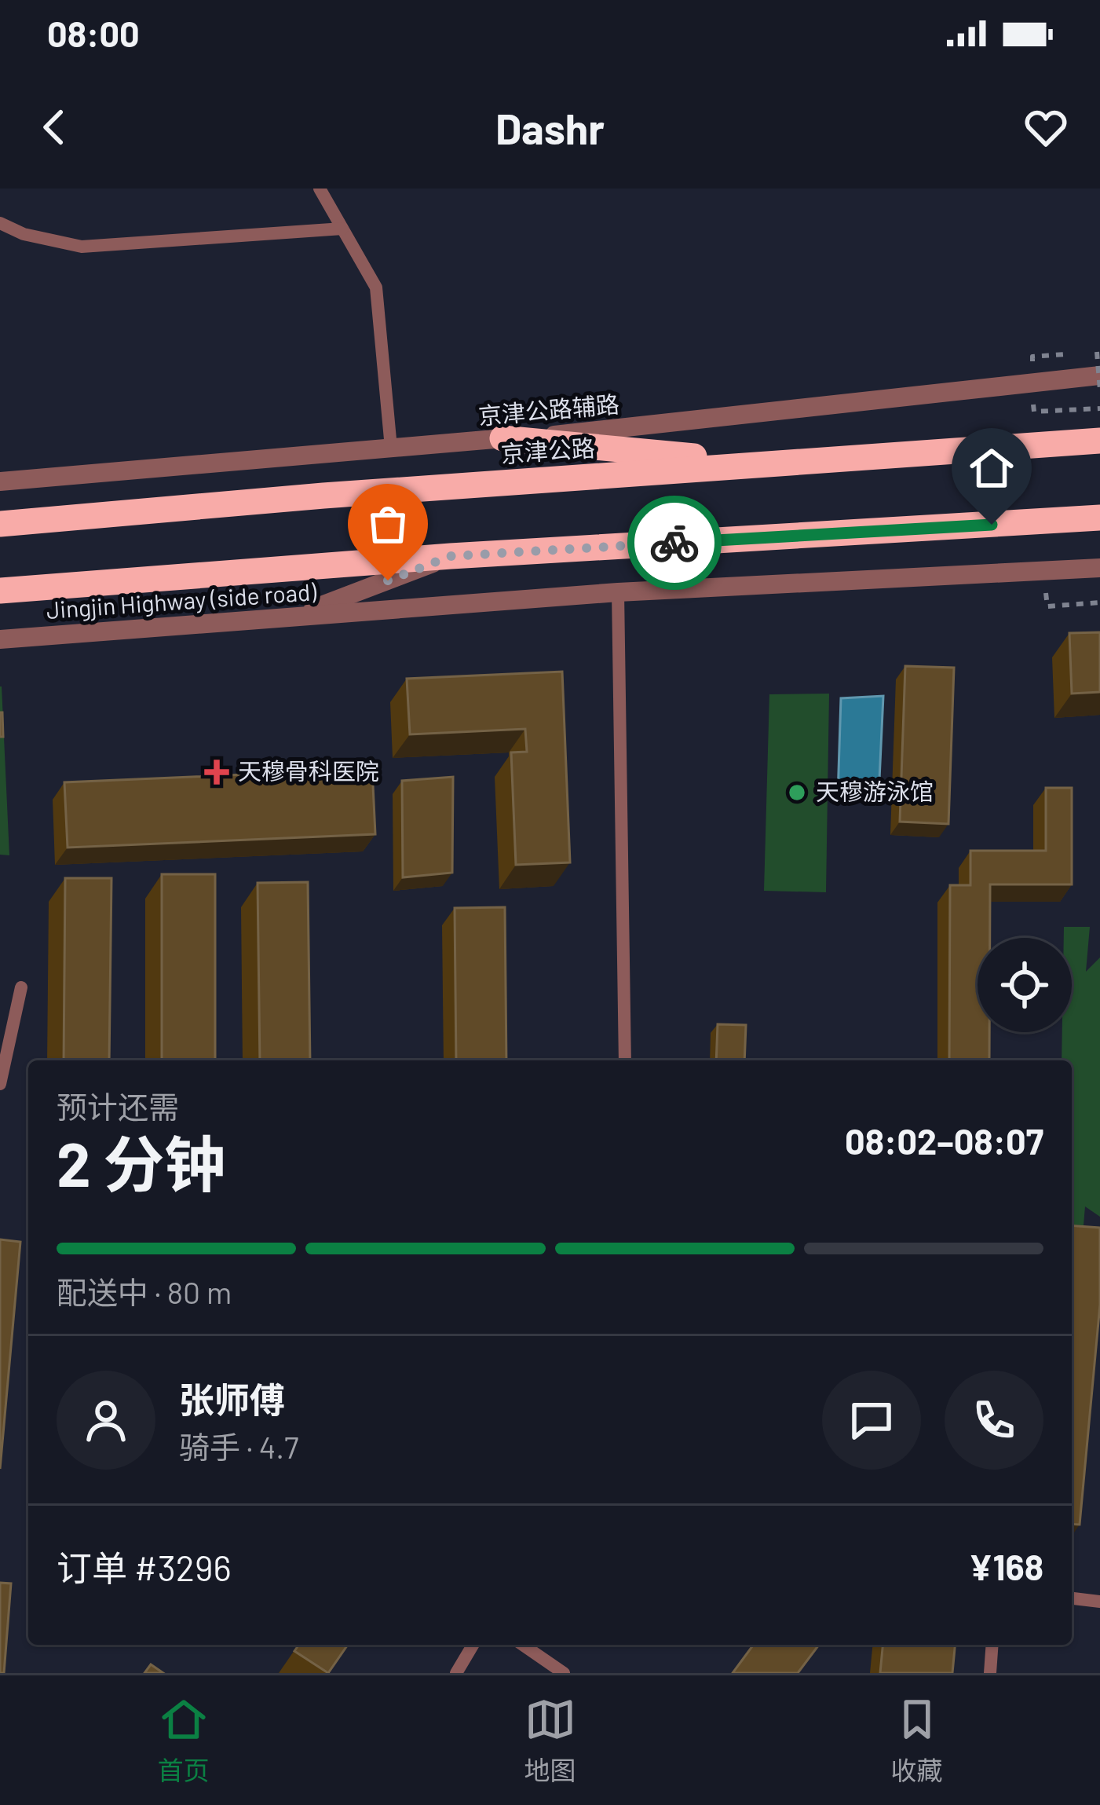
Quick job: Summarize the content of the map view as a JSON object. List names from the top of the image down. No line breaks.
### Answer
{"streets":{"highway":["京津公路"],"street":["京津公路辅路","Jingjin Highway (side road)"]},"places":{"health":["天穆骨科医院"],"other":["天穆游泳馆"]},"page":{"status":"08:00","header":"Dashr","heading":["2 分钟","预计还需","08:02–08:07"],"panel":["张师傅","骑手 · 4.7","订单 #3296","¥168"],"bar":"配送中 · 80 m","tabs":["首页","地图","收藏"]}}
